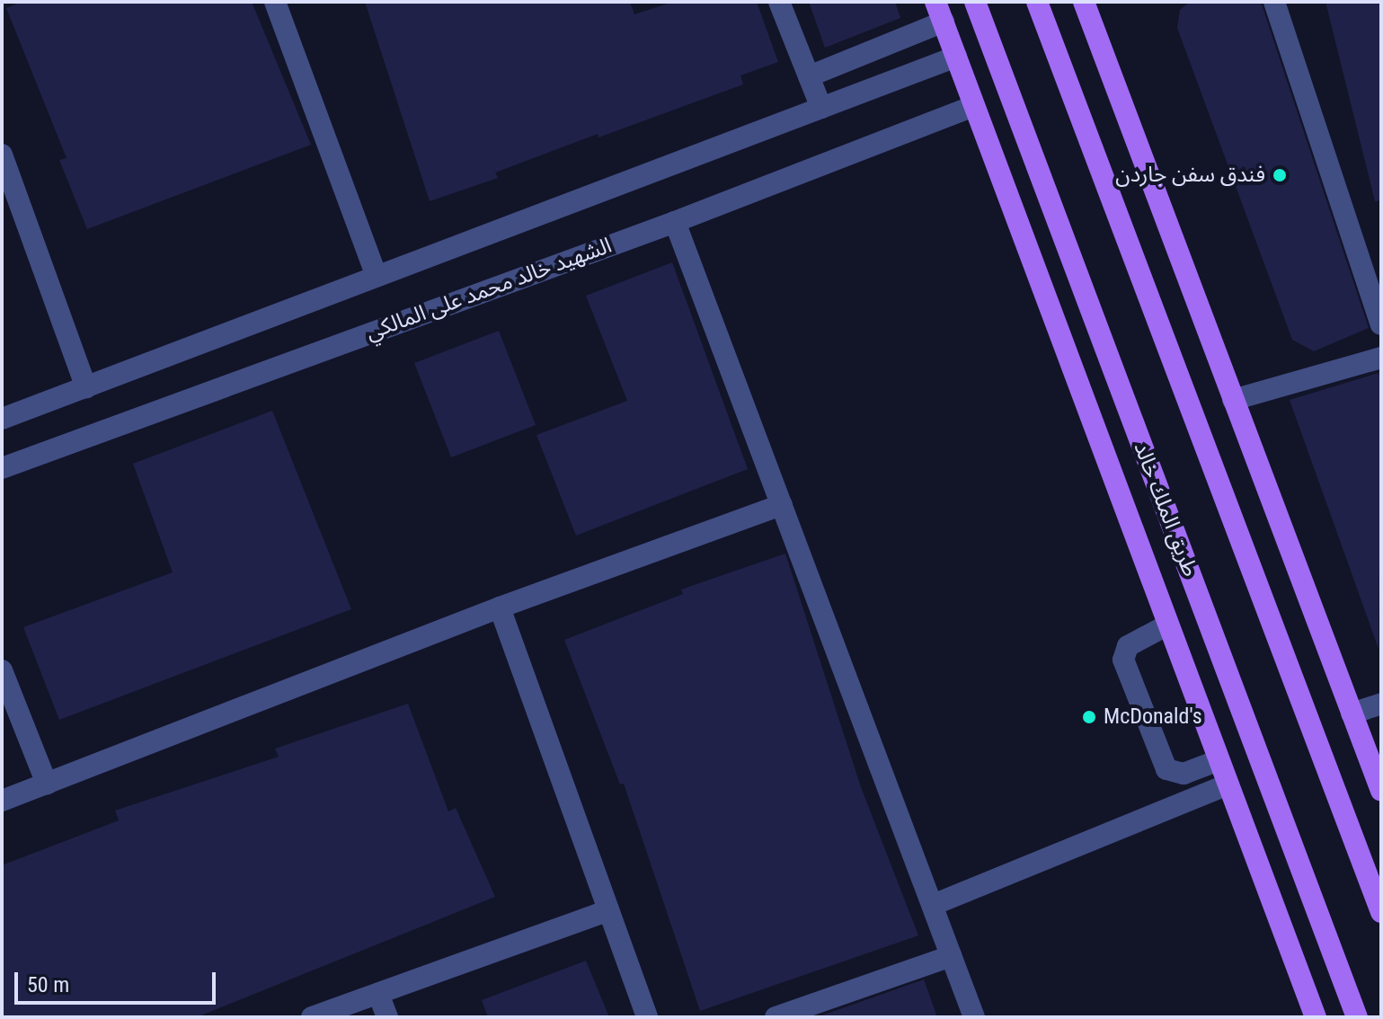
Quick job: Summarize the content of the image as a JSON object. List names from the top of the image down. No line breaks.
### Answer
{"streets":{"main road":["طريق الملك خالد"],"street":["الشهيد خالد محمد على المالكي"]},"places":["فندق سفن جاردن","McDonald's"],"scale_bar":"50 m"}
